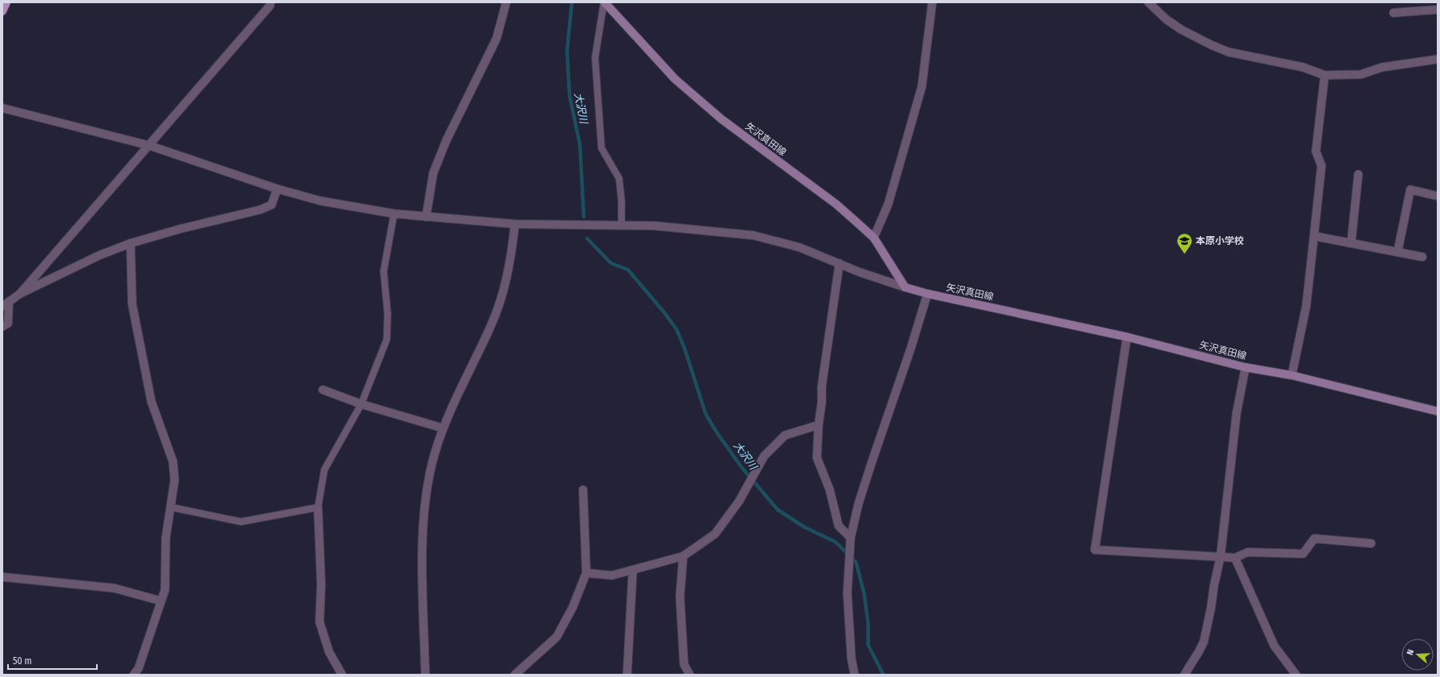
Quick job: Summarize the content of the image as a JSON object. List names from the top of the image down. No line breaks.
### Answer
{"streets":{"main road":["矢沢真田線"]},"water":["大沢川"],"places":{"school or university":["本原小学校"]},"scale_bar":"50 m","north":"left"}
